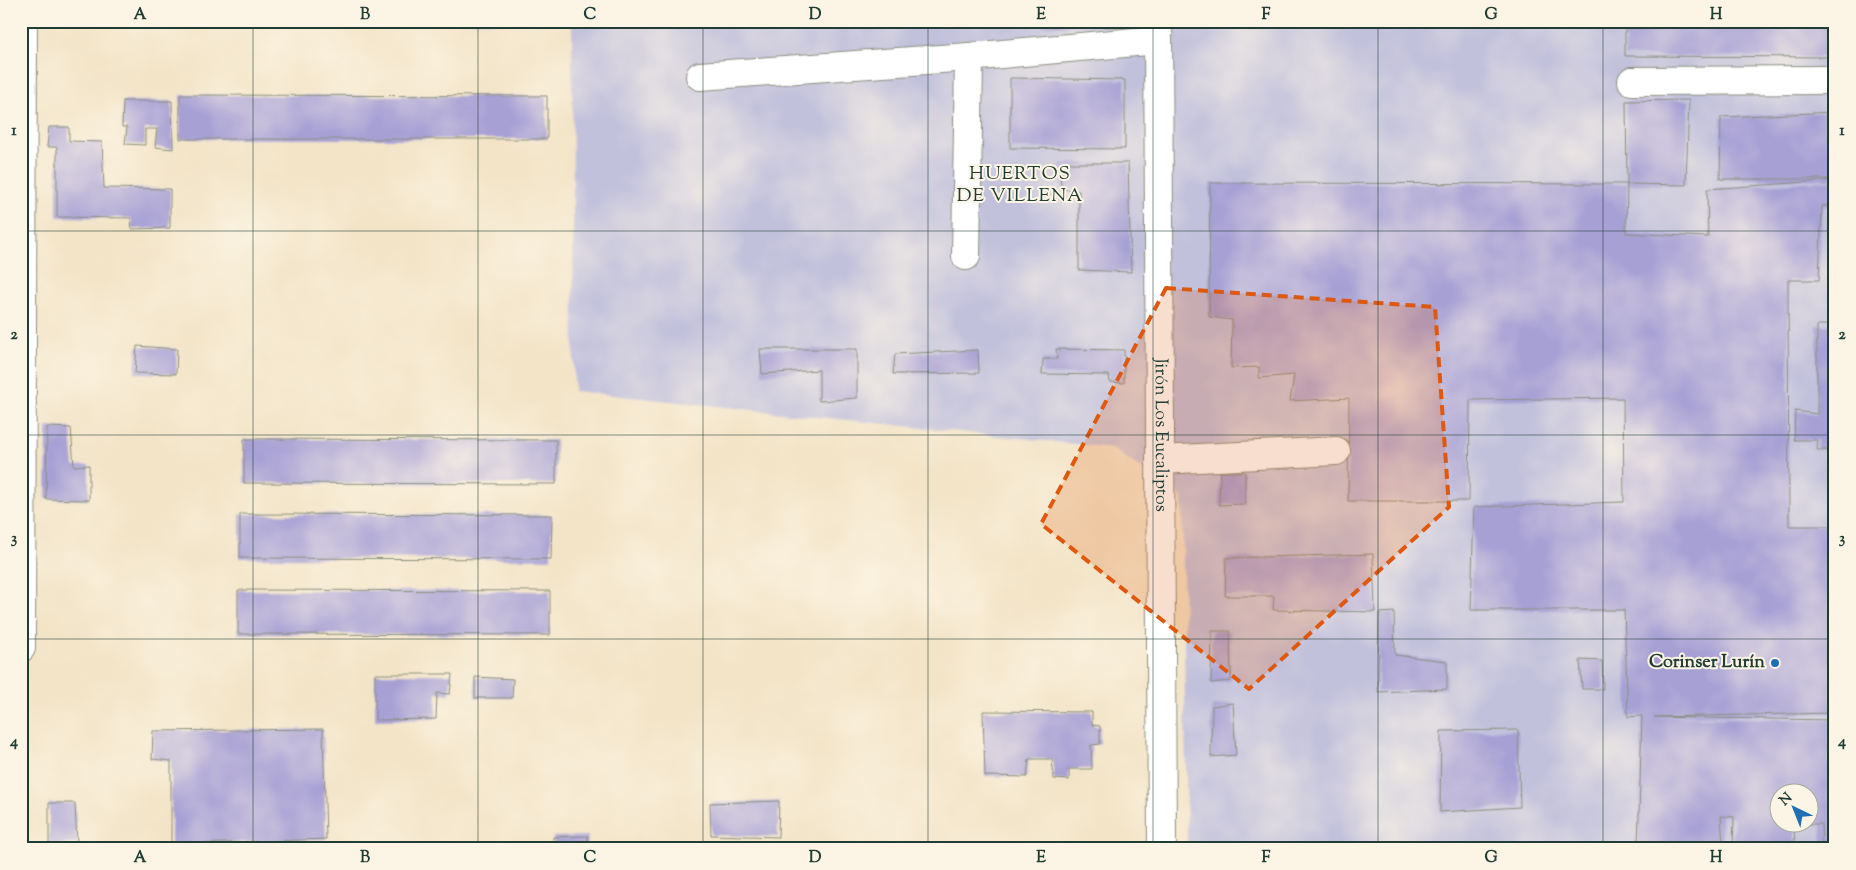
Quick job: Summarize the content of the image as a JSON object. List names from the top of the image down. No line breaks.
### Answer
{"streets":{"street":["Jirón Los Eucaliptos"]},"districts":["HUERTOS DE VILLENA"],"places":["Corinser Lurín"],"north":"top left","grid":{"columns":["A","B","C","D","E","F","G","H"],"rows":["1","2","3","4"]}}
